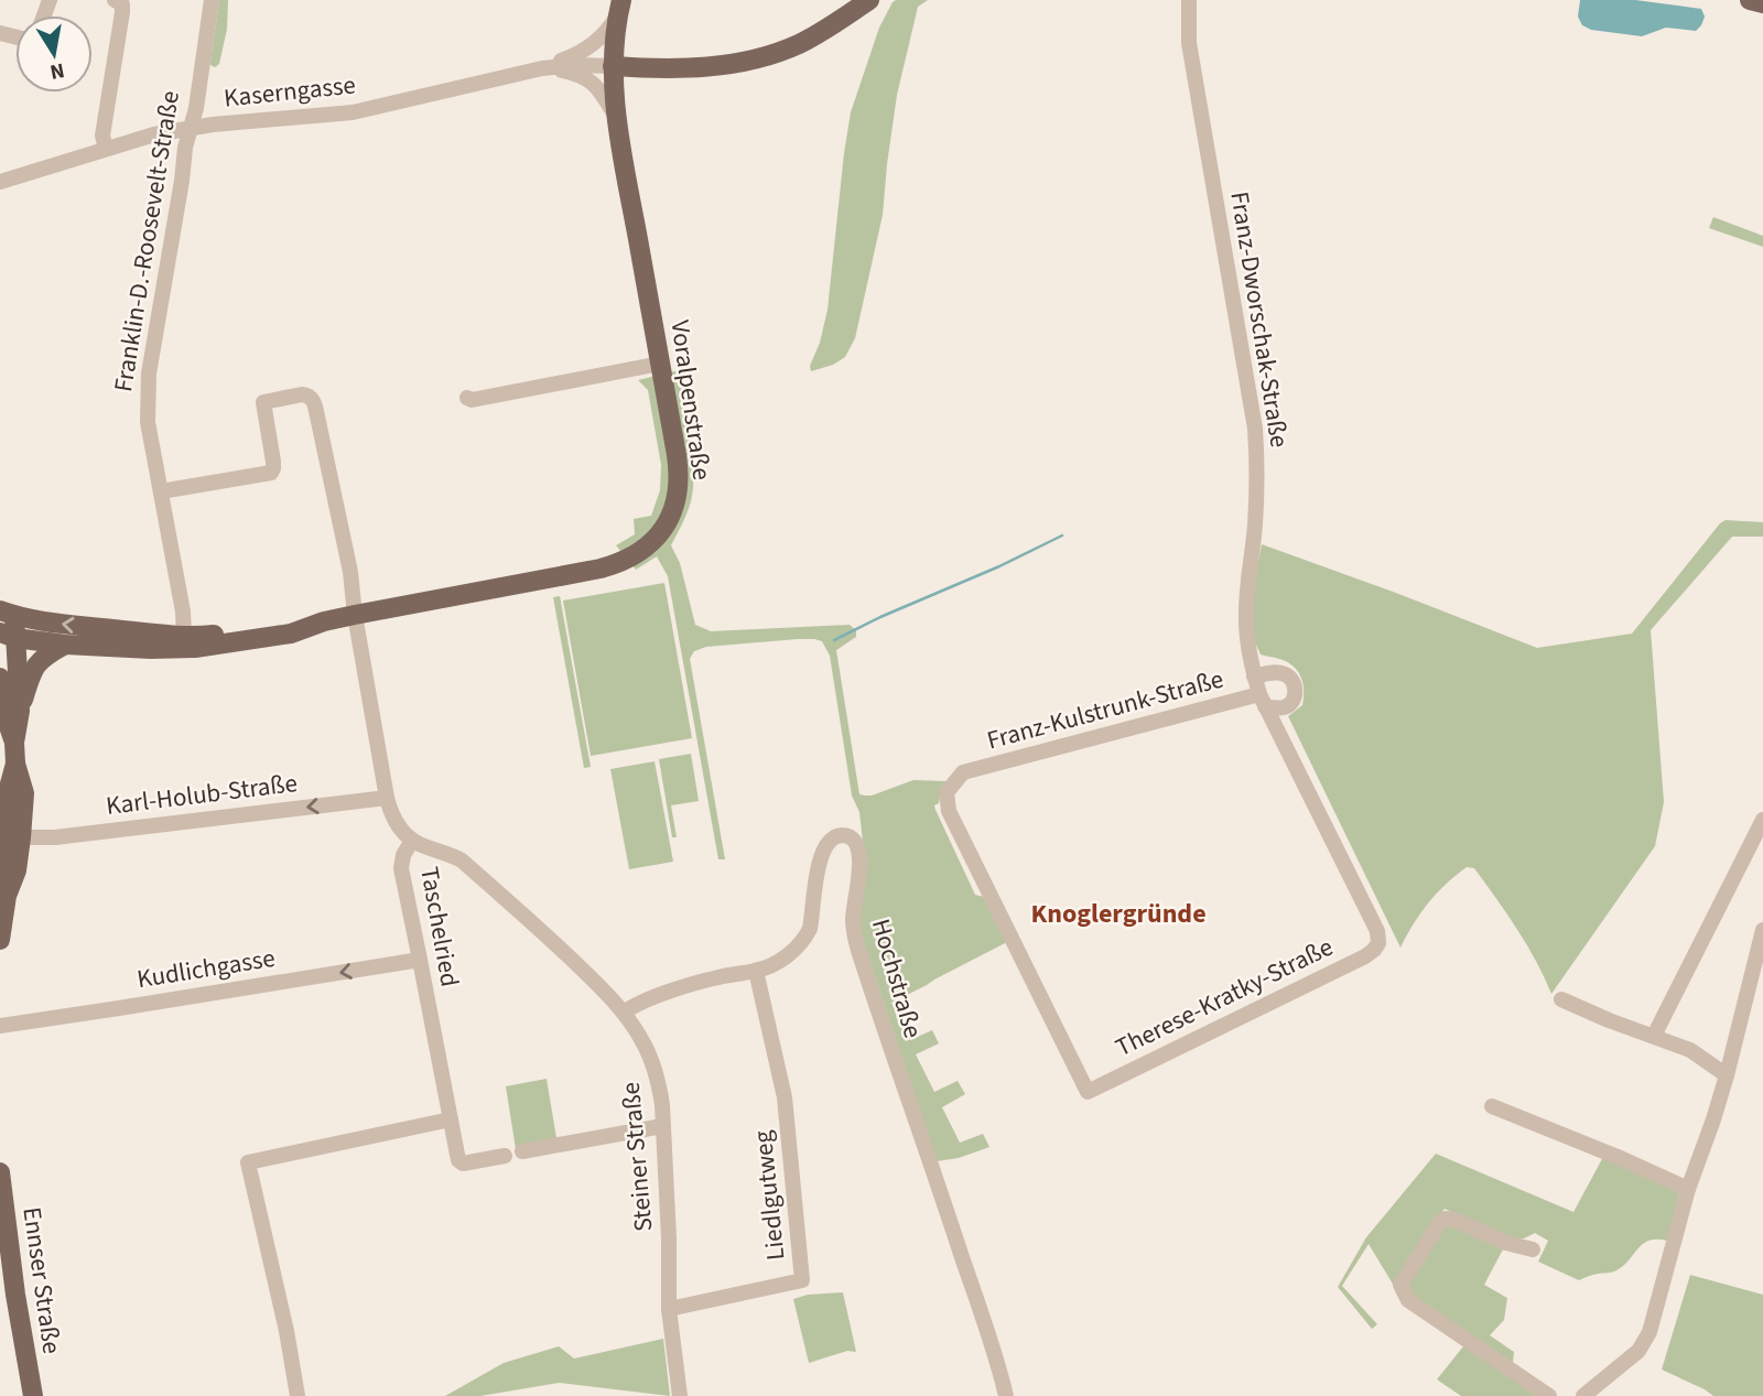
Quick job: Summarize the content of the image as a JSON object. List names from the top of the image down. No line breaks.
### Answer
{"streets":{"main road":["Voralpenstraße","Ennser Straße"],"street":["Kaserngasse","Franklin-D.-Roosevelt-Straße","Franz-Dworschak-Straße","Franz-Kulstrunk-Straße","Karl-Holub-Straße","Taschelried","Kudlichgasse","Hochstraße","Therese-Kratky-Straße","Steiner Straße","Liedlgutweg"]},"crossings":[["Kaserngasse","Franklin-D.-Roosevelt-Straße"],["Kaserngasse","Voralpenstraße"],["Franklin-D.-Roosevelt-Straße","Taschelried"],["Franz-Dworschak-Straße","Franz-Kulstrunk-Straße"],["Franz-Dworschak-Straße","Therese-Kratky-Straße"],["Voralpenstraße","Taschelried"],["Franz-Kulstrunk-Straße","Therese-Kratky-Straße"],["Karl-Holub-Straße","Taschelried"],["Taschelried","Kudlichgasse"],["Taschelried","Steiner Straße"],["Hochstraße","Steiner Straße"],["Hochstraße","Liedlgutweg"],["Steiner Straße","Liedlgutweg"]],"one_way":["Karl-Holub-Straße","Kudlichgasse"],"districts":["Knoglergründe"],"north":"bottom"}
